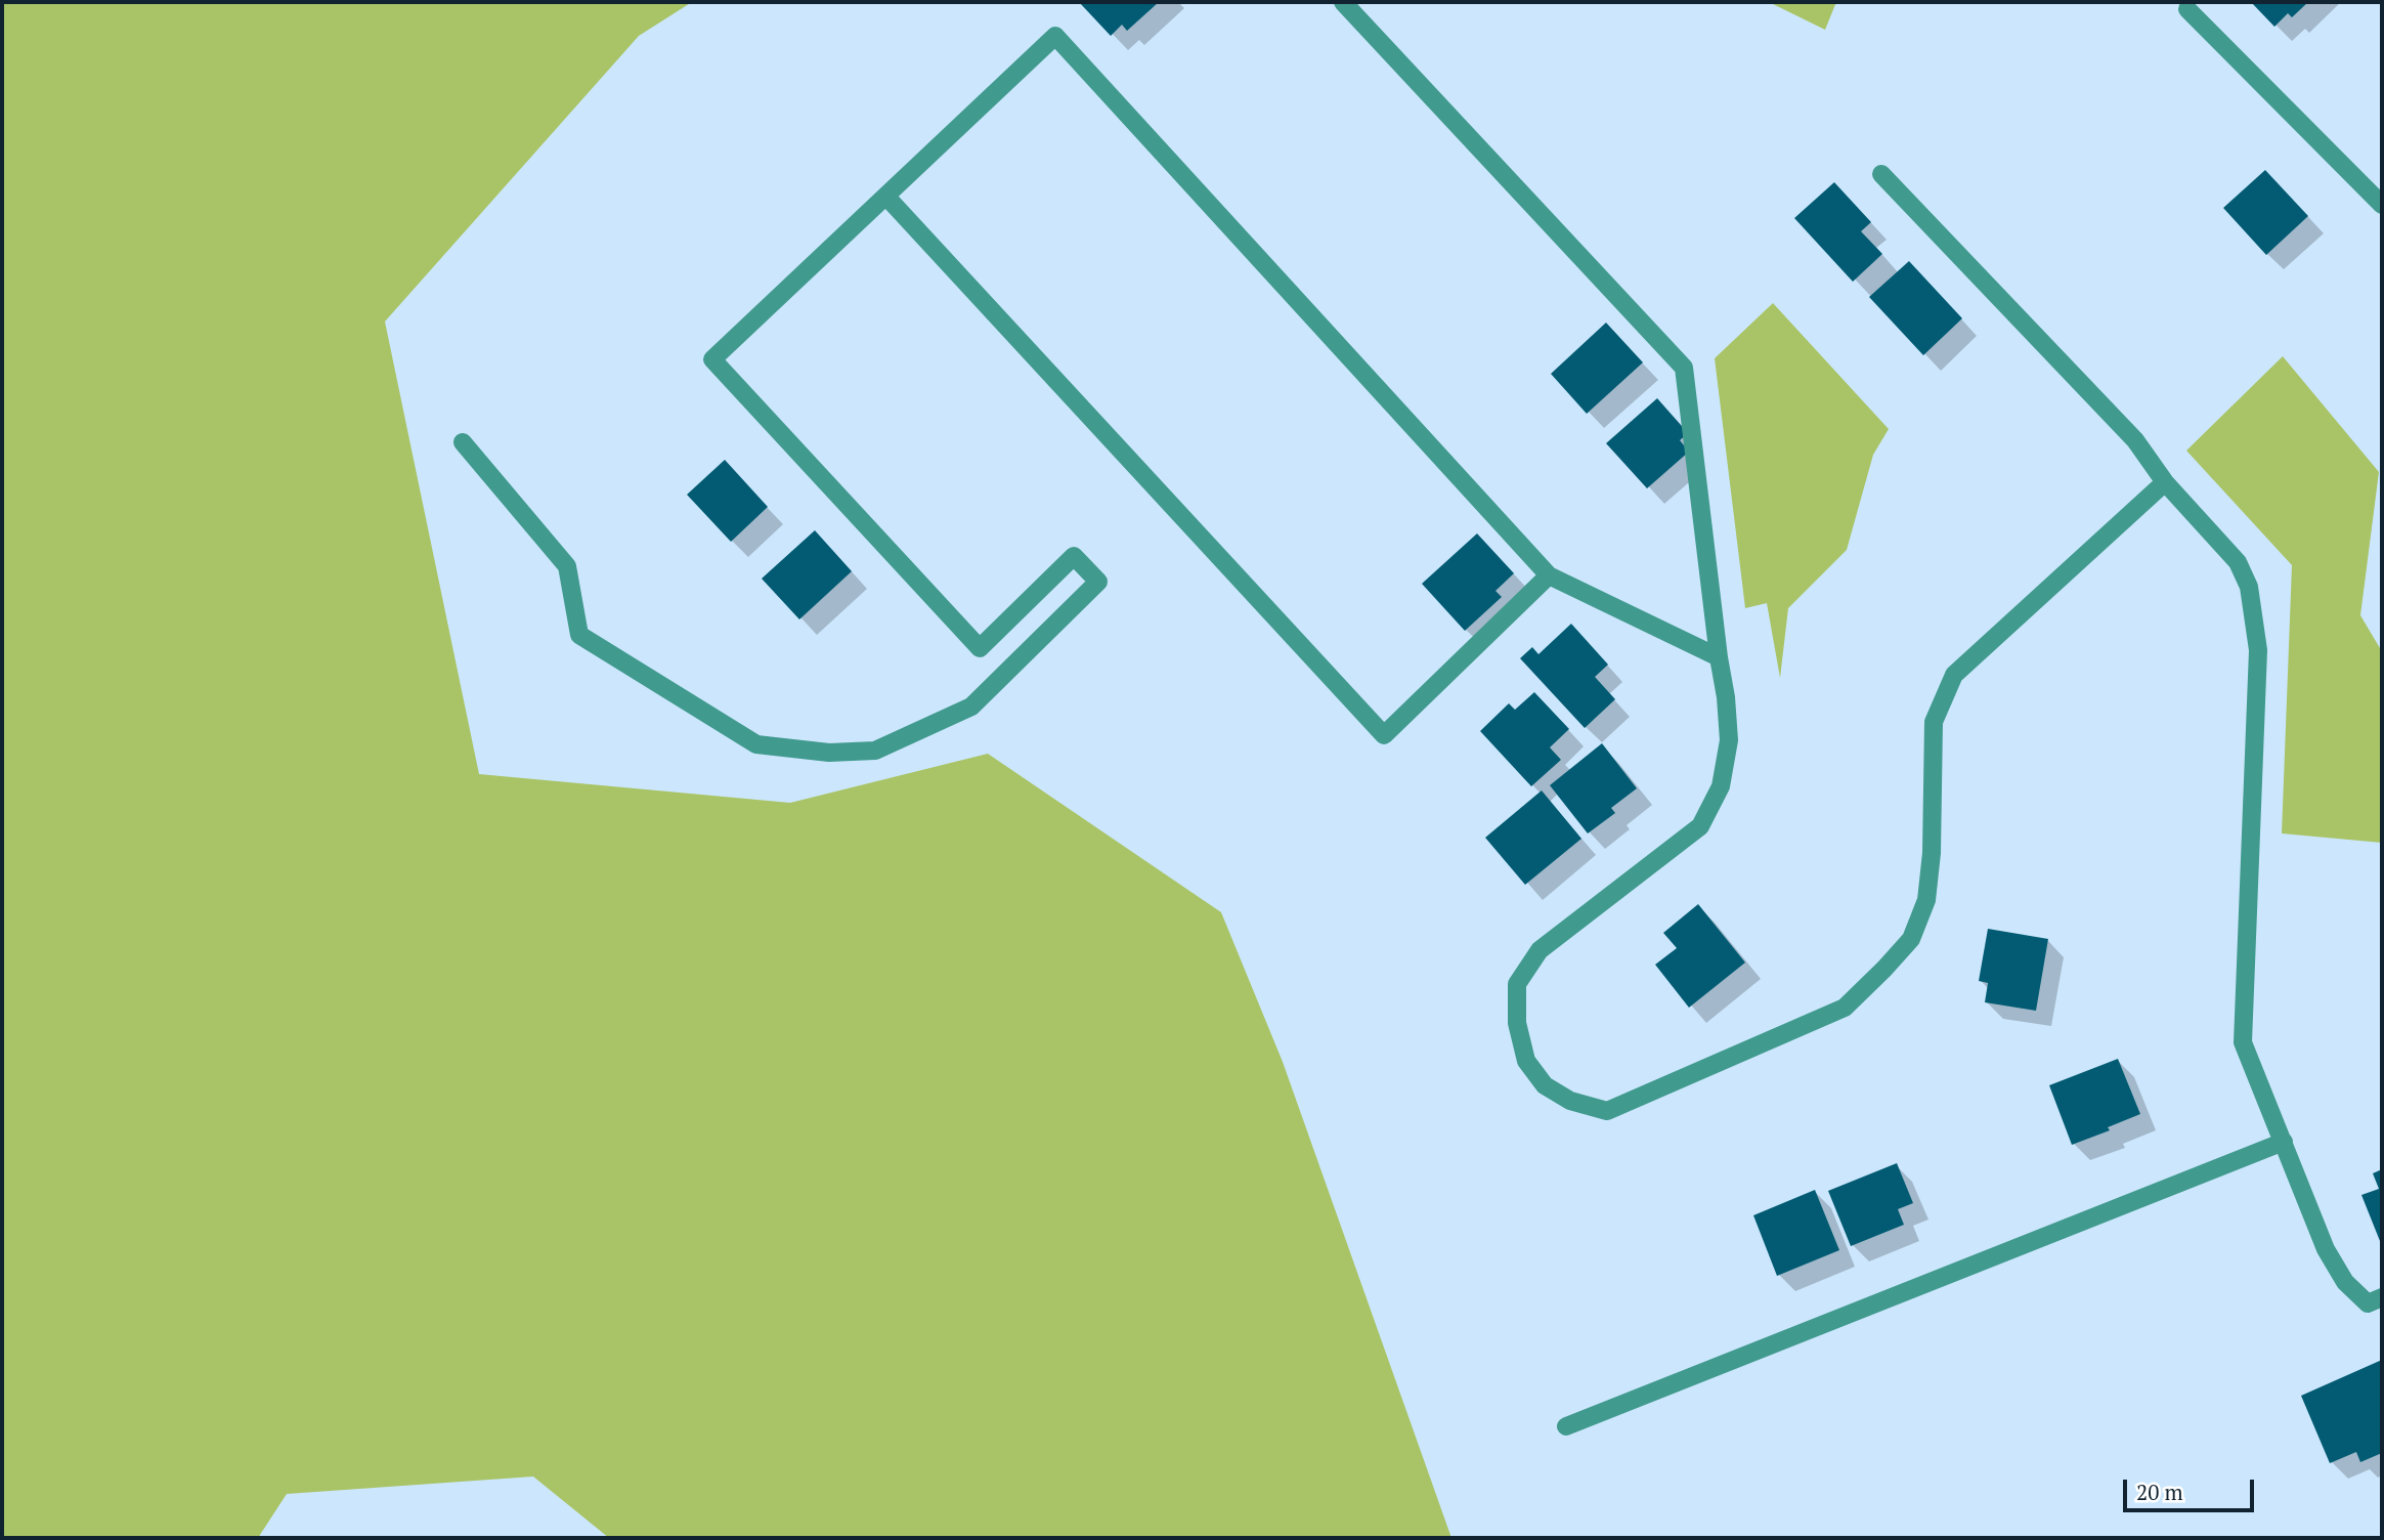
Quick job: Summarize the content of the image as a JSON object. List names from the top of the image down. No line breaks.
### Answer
{"scale_bar":"20 m"}
